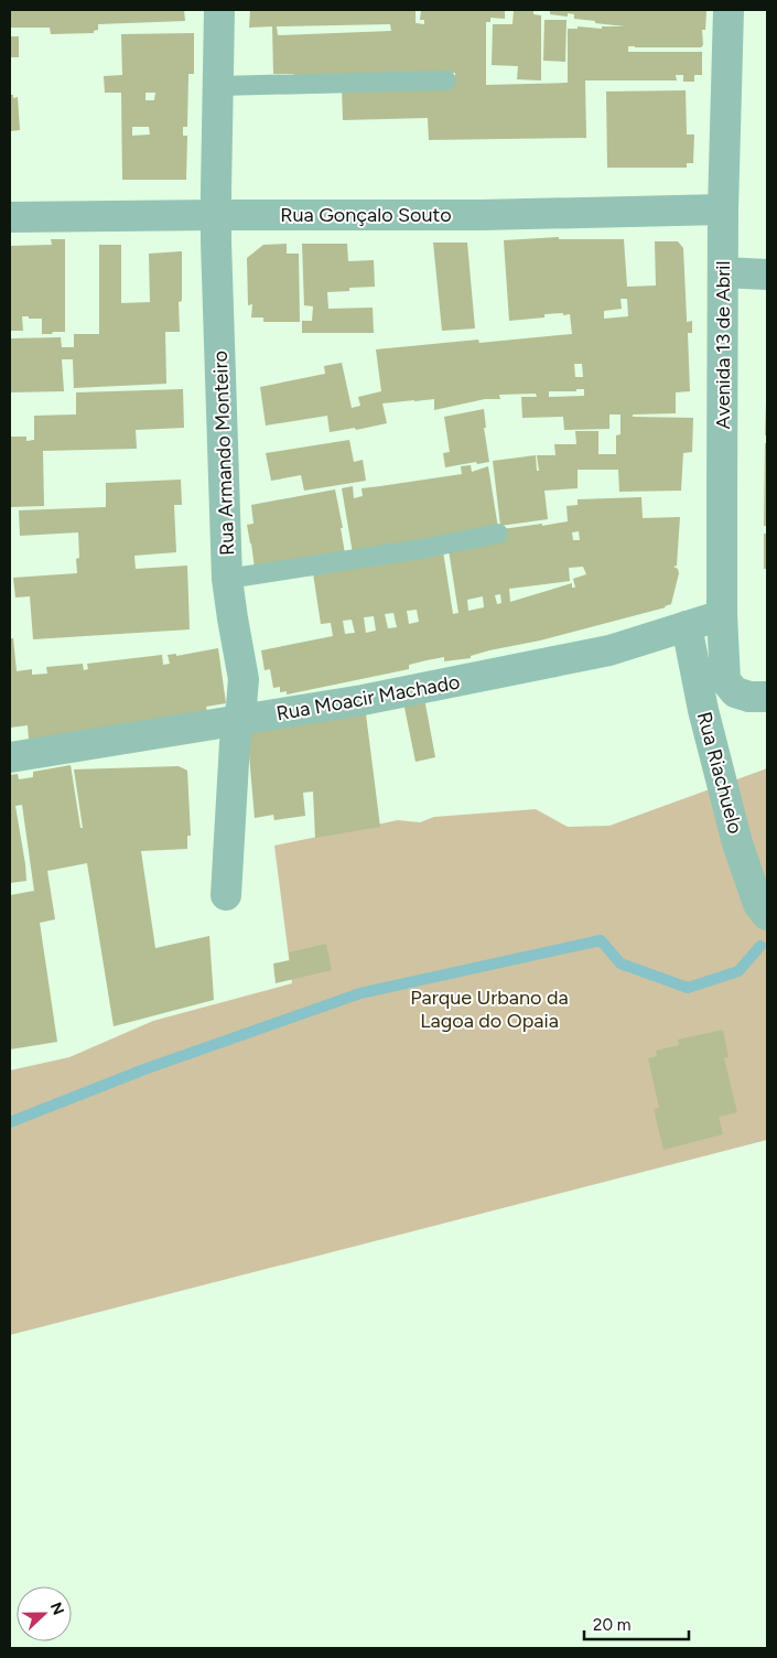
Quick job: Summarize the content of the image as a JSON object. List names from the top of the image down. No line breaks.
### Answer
{"streets":{"street":["Rua Gonçalo Souto","Avenida 13 de Abril","Rua Armando Monteiro","Rua Moacir Machado","Rua Riachuelo"]},"crossings":[["Rua Gonçalo Souto","Avenida 13 de Abril"],["Rua Gonçalo Souto","Rua Armando Monteiro"],["Avenida 13 de Abril","Rua Moacir Machado"],["Rua Armando Monteiro","Rua Moacir Machado"],["Rua Moacir Machado","Rua Riachuelo"]],"parks":["Parque Urbano da Lagoa do Opaia"],"scale_bar":"20 m","north":"right"}
